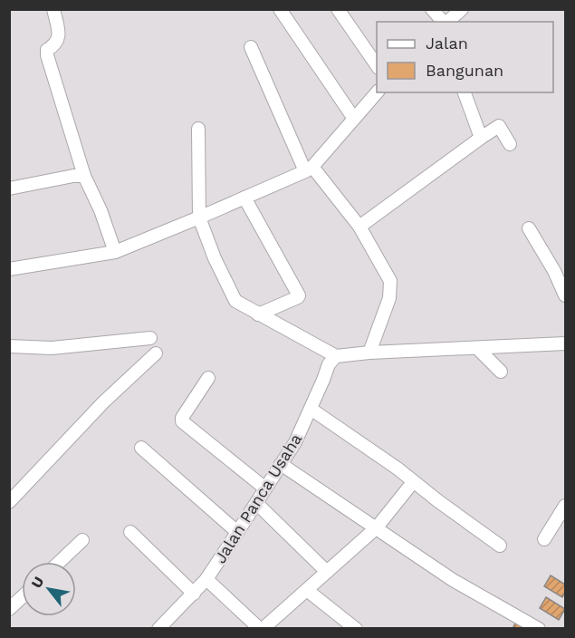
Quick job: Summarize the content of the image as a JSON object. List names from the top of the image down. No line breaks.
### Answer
{"streets":{"street":["Jalan Panca Usaha"]},"legend":["Jalan","Bangunan"],"north":"top left"}
